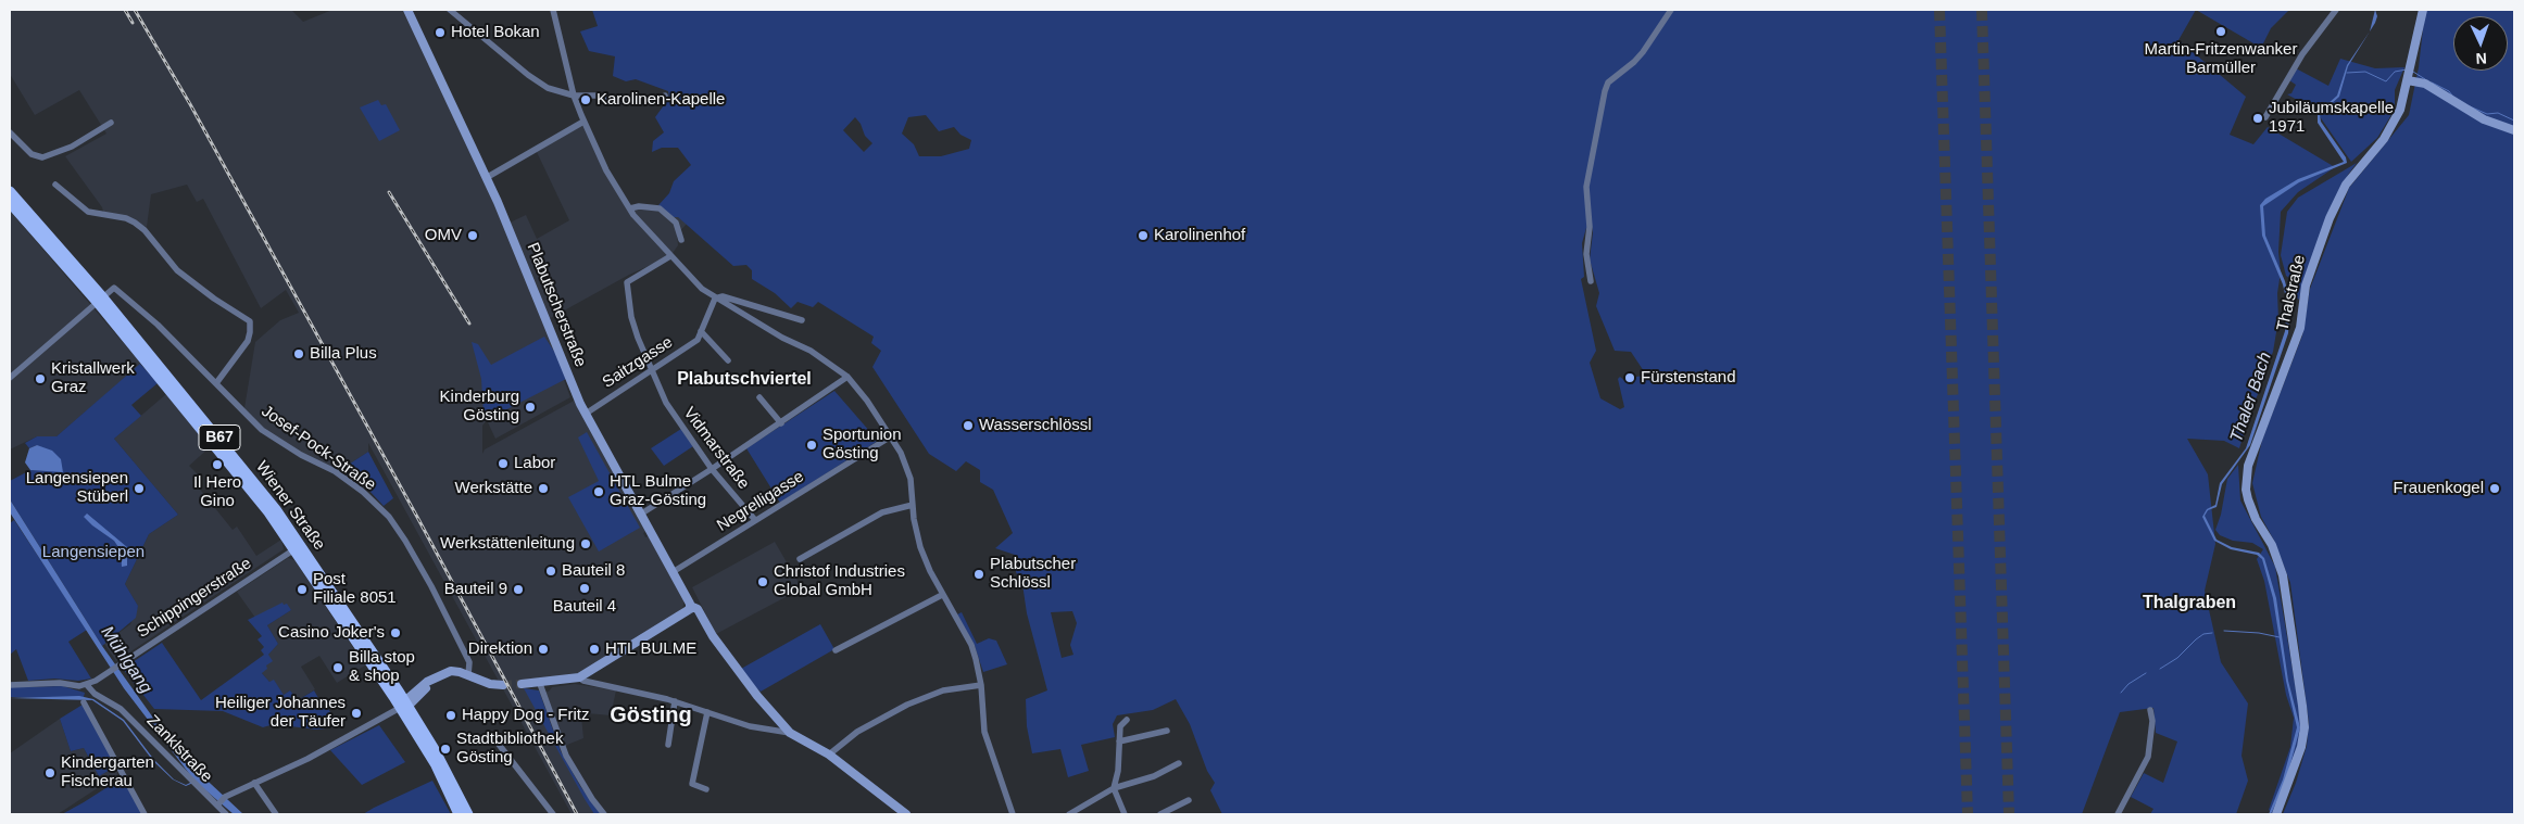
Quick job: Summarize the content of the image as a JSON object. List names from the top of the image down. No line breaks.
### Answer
{"streets":{"main road":["B67","Wiener Straße"],"street":["Thalstraße","Plabutscherstraße","Saitzgasse","Josef-Pock-Straße","Vidmarstraße","Negrelligasse","Schippingerstraße","Zanklstraße"]},"crossings":[["Plabutscherstraße","Saitzgasse"],["Plabutscherstraße","Negrelligasse"],["Saitzgasse","Vidmarstraße"],["Josef-Pock-Straße","Wiener Straße"],["Vidmarstraße","Negrelligasse"],["Wiener Straße","Schippingerstraße"],["Wiener Straße","Zanklstraße"],["Schippingerstraße","Zanklstraße"]],"districts":["Plabutschviertel","Thalgraben","Gösting"],"water":["Thaler Bach","Mühlgang"],"parks":["Langensiepen"],"places":["Martin-Fritzenwanker Barmüller","Hotel Bokan","Karolinen-Kapelle","Jubiläumskapelle 1971","OMV","Karolinenhof","Billa Plus","Fürstenstand","Kristallwerk Graz","Kinderburg Gösting","Wasserschlössl","Sportunion Gösting","Labor","Il Hero Gino","Langensiepen Stüberl","Werkstätte","Frauenkogel","HTL Bulme Graz-Gösting","Werkstättenleitung","Bauteil 8","Plabutscher Schlössl","Christof Industries Global GmbH","Bauteil 4","Post Filiale 8051","Bauteil 9","Casino Joker's","Direktion","HTL BULME","Billa stop & shop","Heiliger Johannes der Täufer","Happy Dog - Fritz","Stadtbibliothek Gösting","Kindergarten Fischerau"],"north":"bottom"}
